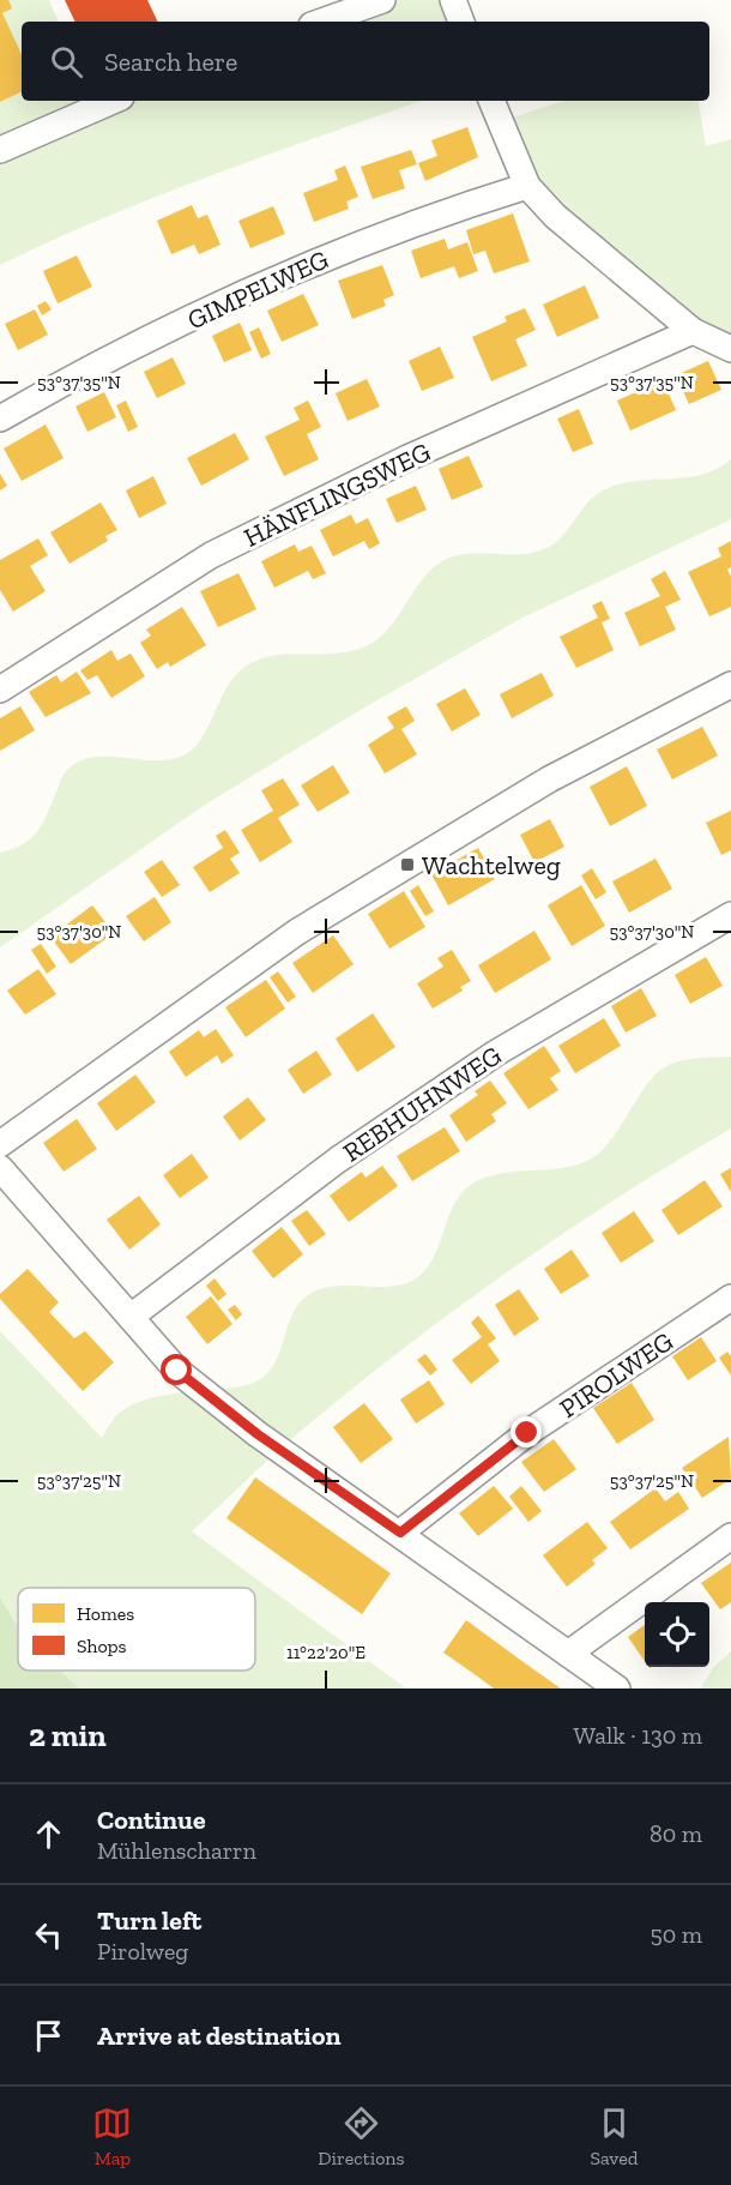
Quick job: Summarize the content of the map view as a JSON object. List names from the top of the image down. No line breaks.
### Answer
{"streets":{"street":["GIMPELWEG","HÄNFLINGSWEG","REBHUHNWEG","PIROLWEG"]},"places":{"transit":["Wachtelweg"]},"legend":["Homes","Shops"],"page":{"search":"Search here","heading":["2 min","Walk · 130 m"],"list":[["Continue","Mühlenscharrn","80 m"],["Turn left","Pirolweg","50 m"],"Arrive at destination"],"nav":["Map","Directions","Saved"]},"coordinates":["53°37'35\"N","53°37'30\"N","53°37'25\"N","11°22'20\"E"]}
